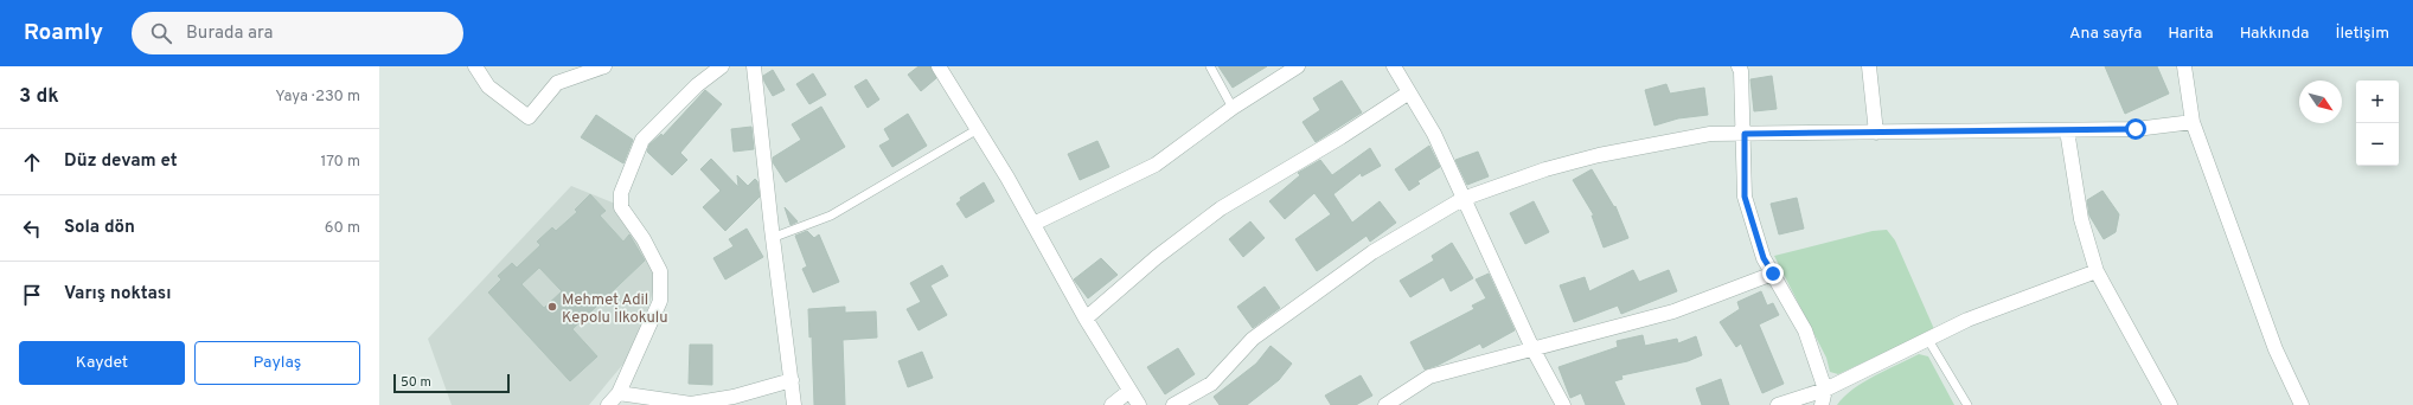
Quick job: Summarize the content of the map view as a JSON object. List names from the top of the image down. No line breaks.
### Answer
{"places":["Mehmet Adil Kepolu İlkokulu"],"scale_bar":"50 m","north":"bottom right","page":{"header":"Roamly","search":"Burada ara","nav":["Ana sayfa","Harita","Hakkında","İletişim"],"heading":["3 dk","Yaya · 230 m"],"map_buttons":["+","−"],"list":[["Düz devam et","170 m"],["Sola dön","60 m"],"Varış noktası"],"buttons":["Kaydet","Paylaş"],"scale":"50 m"}}
